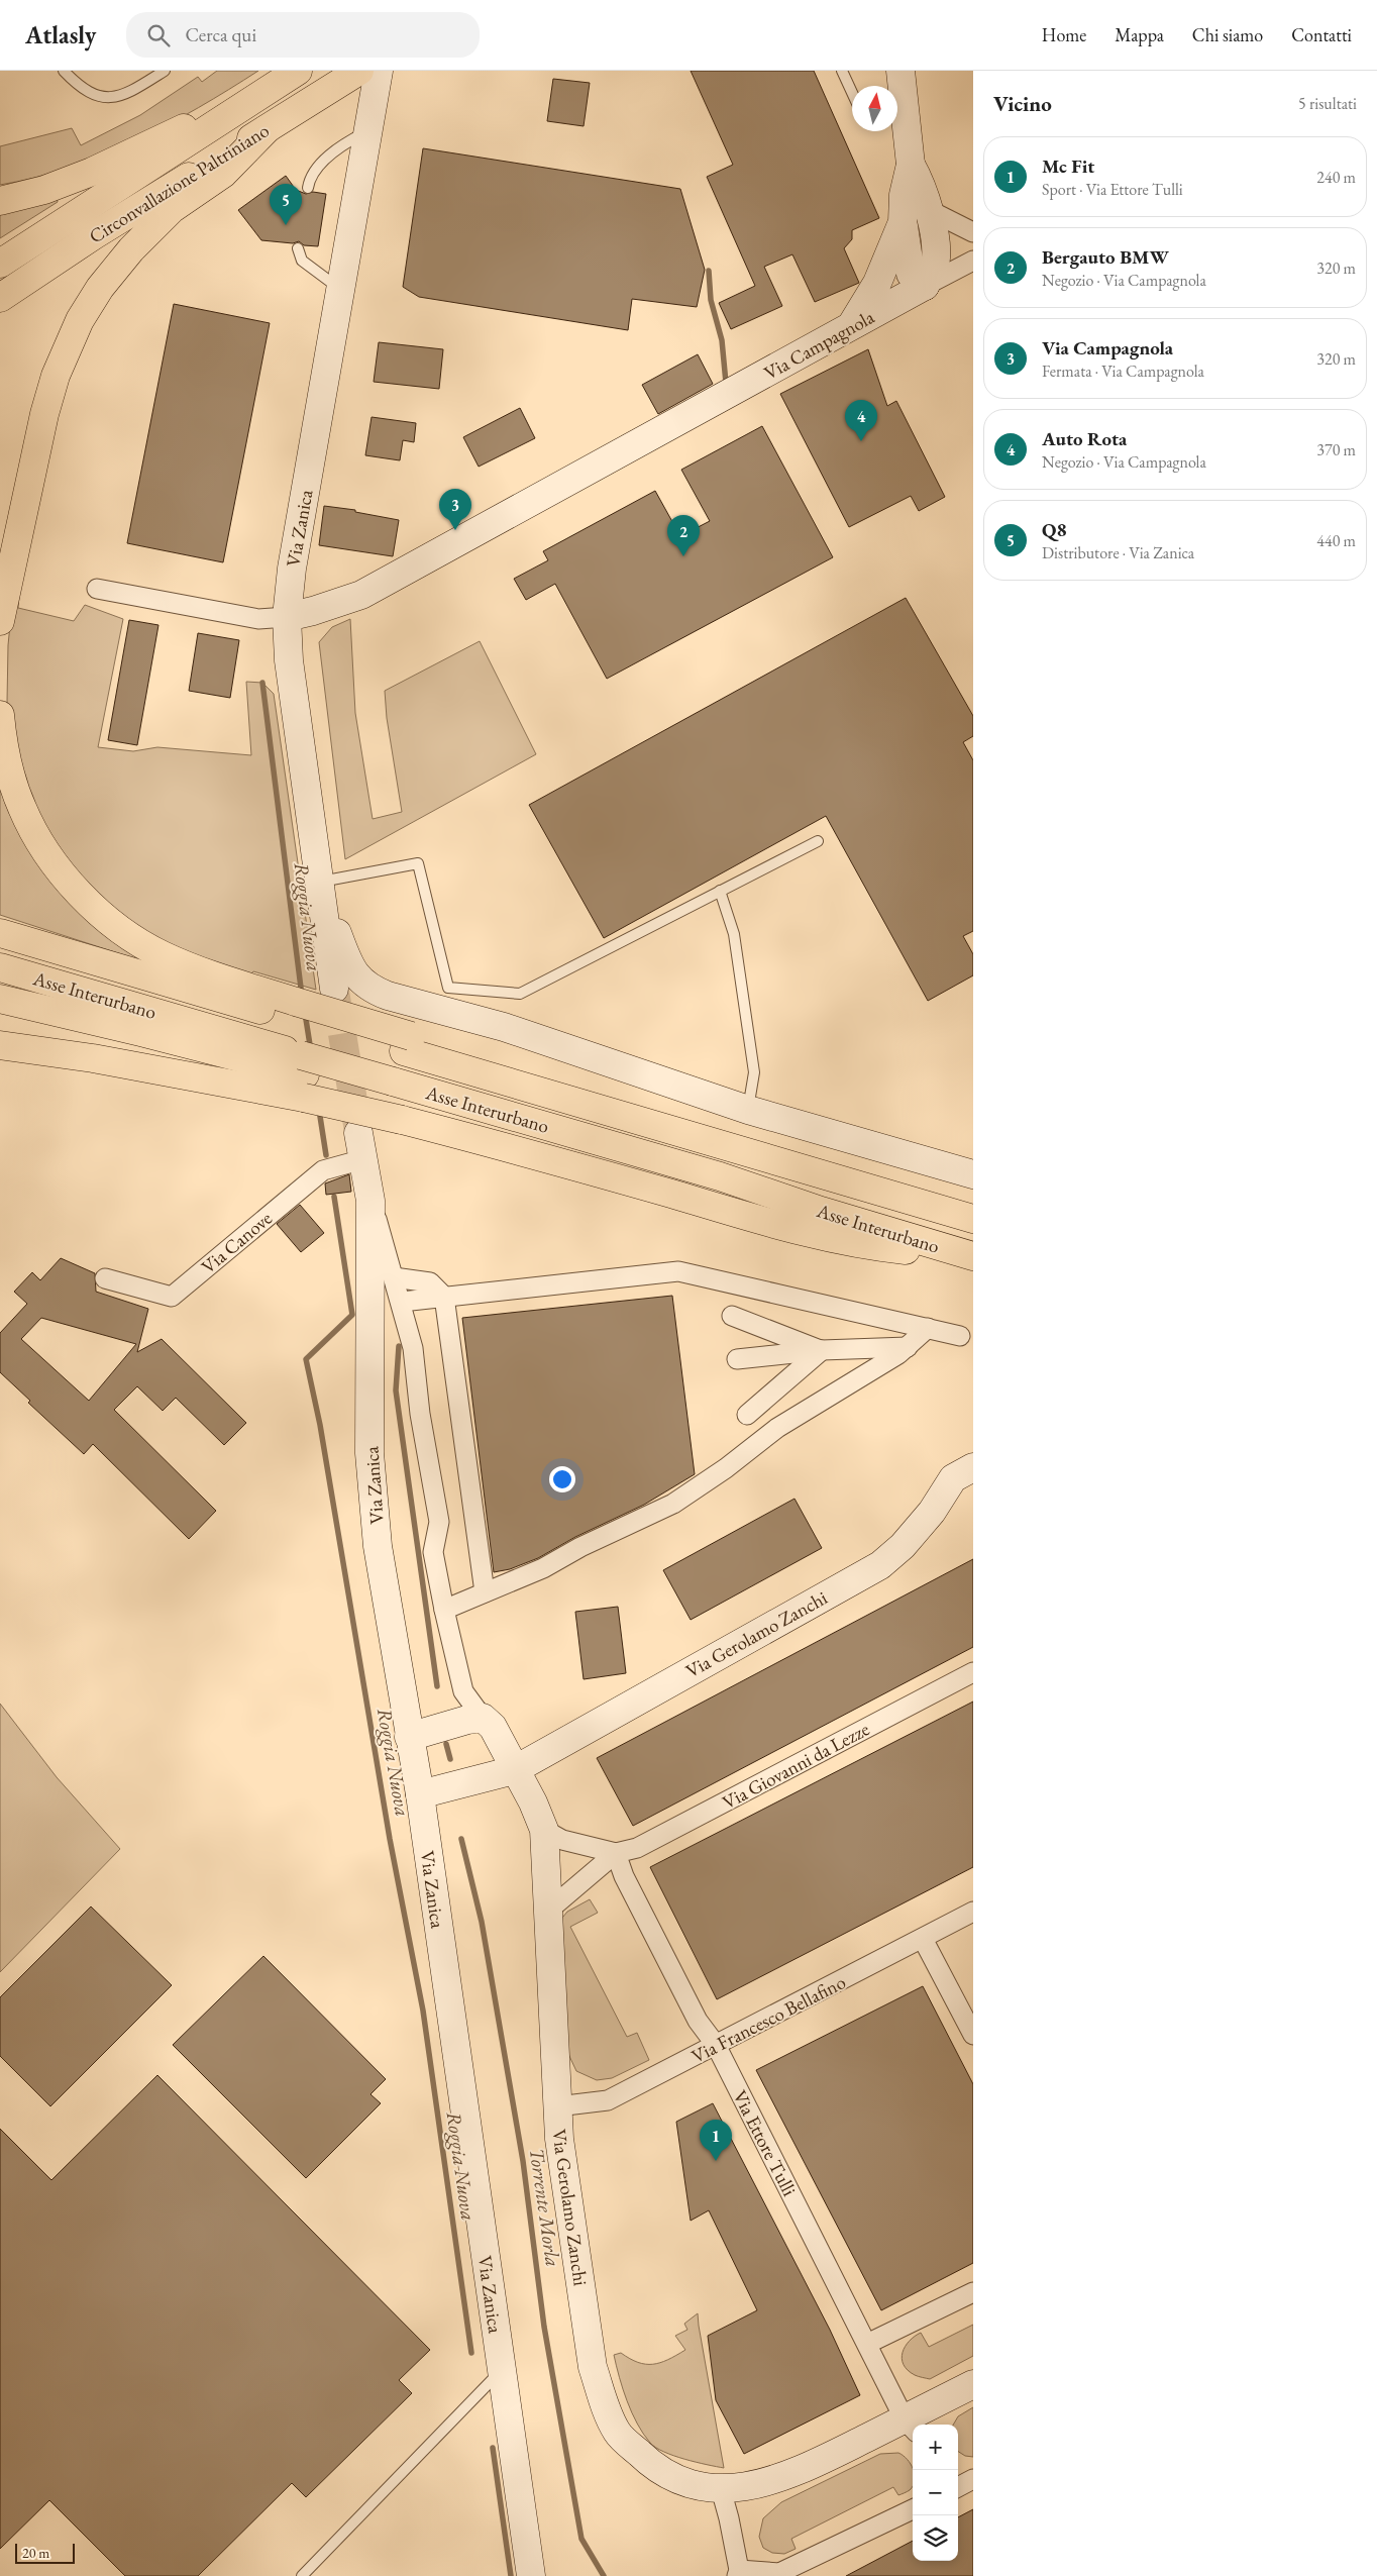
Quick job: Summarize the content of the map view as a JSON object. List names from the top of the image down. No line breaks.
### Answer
{"streets":{"highway":["Circonvallazione Paltriniano","Asse Interurbano"],"main road":["Via Campagnola","Via Zanica","Via Gerolamo Zanchi"],"street":["Via Canove","Via Giovanni da Lezze","Via Francesco Bellafino","Via Ettore Tulli"]},"crossings":[["Via Campagnola","Via Zanica"],["Via Zanica","Via Canove"],["Via Zanica","Via Gerolamo Zanchi"],["Via Gerolamo Zanchi","Via Giovanni da Lezze"],["Via Gerolamo Zanchi","Via Francesco Bellafino"],["Via Gerolamo Zanchi","Via Ettore Tulli"],["Via Giovanni da Lezze","Via Ettore Tulli"],["Via Francesco Bellafino","Via Ettore Tulli"]],"water":["Roggia Nuova","Torrente Morla"],"scale_bar":"20 m","north":"top","page":{"header":"Atlasly","search":"Cerca qui","nav":["Home","Mappa","Chi siamo","Contatti"],"heading":["Vicino","5 risultati"],"list":[{"mark":"1","name":"Mc Fit","note":"Sport · Via Ettore Tulli","value":"240 m"},{"mark":"2","name":"Bergauto BMW","note":"Negozio · Via Campagnola","value":"320 m"},{"mark":"3","name":"Via Campagnola","note":"Fermata · Via Campagnola","value":"320 m"},{"mark":"4","name":"Auto Rota","note":"Negozio · Via Campagnola","value":"370 m"},{"mark":"5","name":"Q8","note":"Distributore · Via Zanica","value":"440 m"}],"pins":["5","4","3","2","1"],"map_buttons":["+","−"],"scale":"20 m"}}
